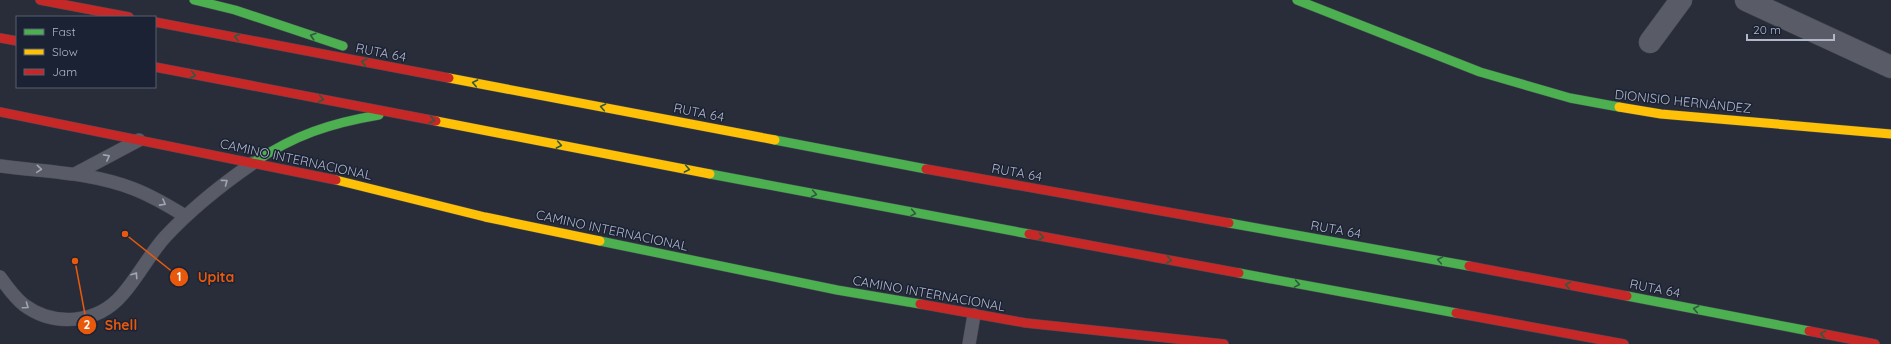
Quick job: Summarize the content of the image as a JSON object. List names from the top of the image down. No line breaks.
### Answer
{"streets":{"main road":["RUTA 64","DIONISIO HERNÁNDEZ","CAMINO INTERNACIONAL"]},"places":["Upita","Shell"],"legend":["Fast","Slow","Jam"],"scale_bar":"20 m"}
